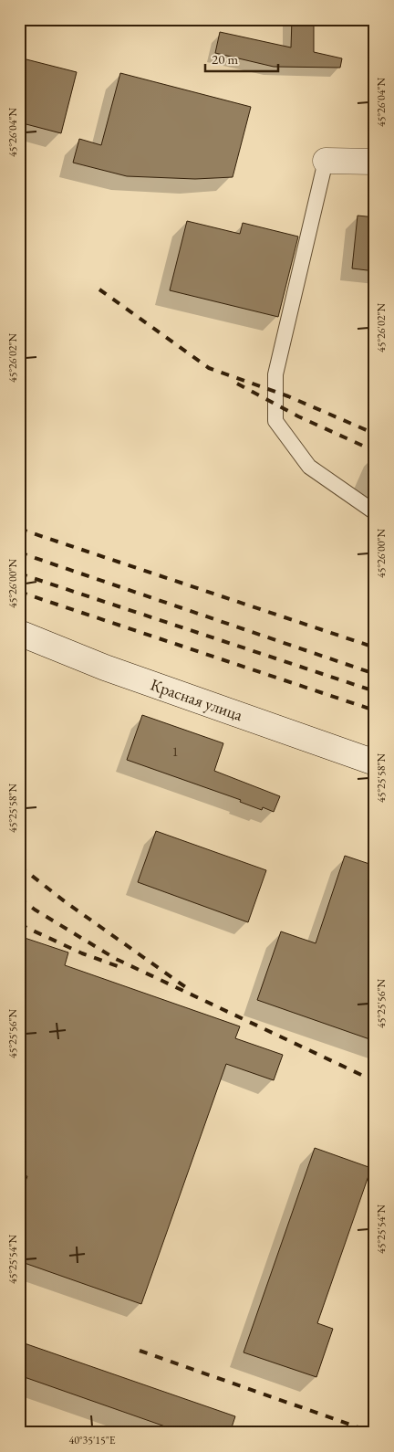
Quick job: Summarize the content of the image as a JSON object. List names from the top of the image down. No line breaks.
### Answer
{"streets":{"main road":["Красная улица"]},"house_numbers":["1"],"scale_bar":"20 m","coordinates":["45°26'04\"N","45°26'02\"N","45°26'00\"N","45°25'58\"N","45°25'56\"N","45°25'54\"N","40°35'15\"E"]}
